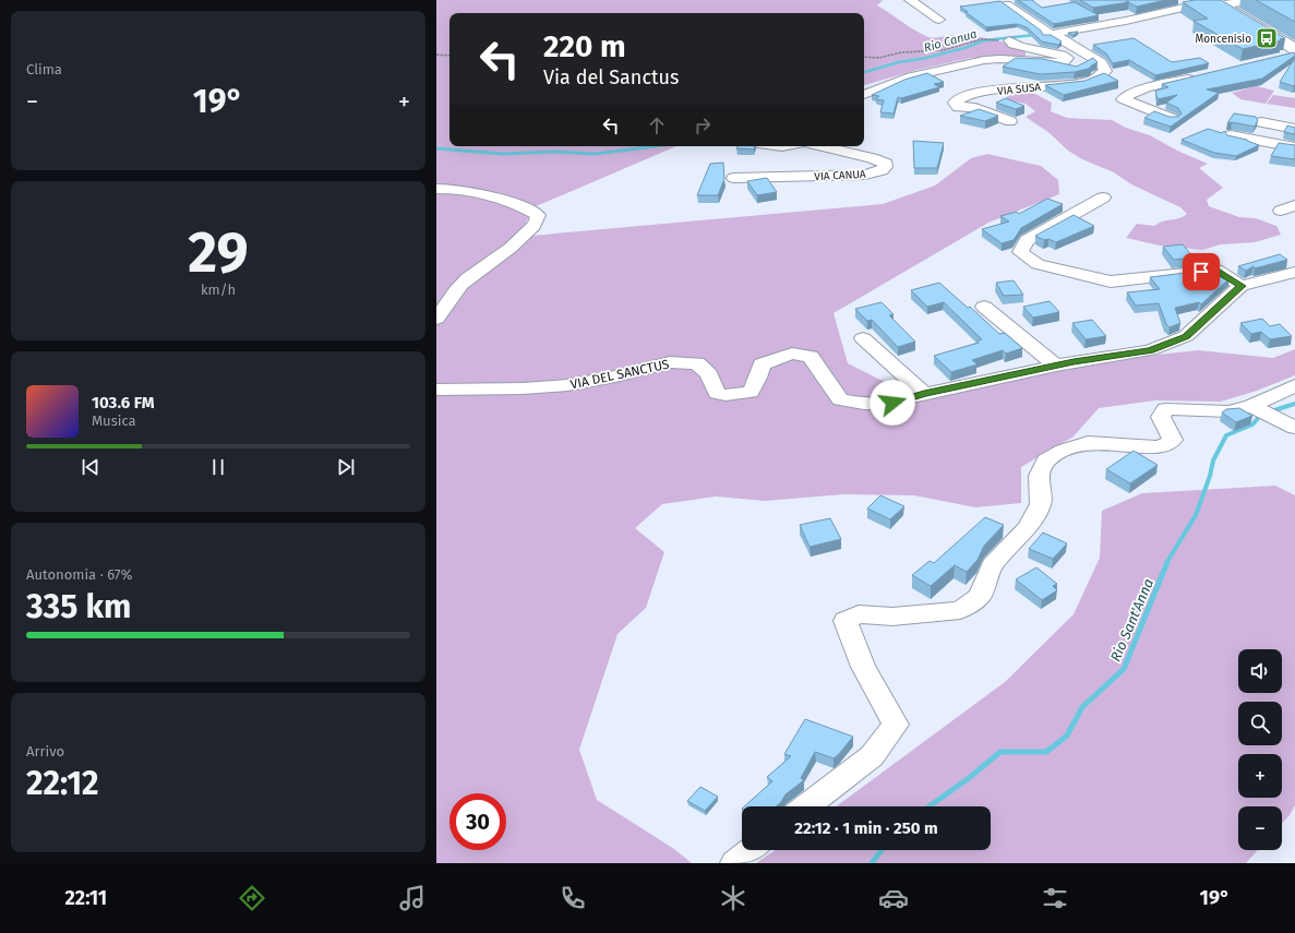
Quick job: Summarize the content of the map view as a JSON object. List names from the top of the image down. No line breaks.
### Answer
{"streets":{"street":["VIA SUSA","VIA CANUA","VIA DEL SANCTUS"]},"water":["Rio Canua","Rio Sant'Anna"],"places":{"bus stop":["Moncenisio"]},"page":{"tile":["Clima",["29","km/h"],["Autonomia · 67%","335 km"],["Arrivo","22:12"]],"turn":["220 m","Via del Sanctus"],"heat":["−","19°","+"],"song":["103.6 FM","Musica"],"map_buttons":["+","−"],"limit":"30","trip":"22:12 · 1 min · 250 m","tabs":["22:11","19°"]}}
